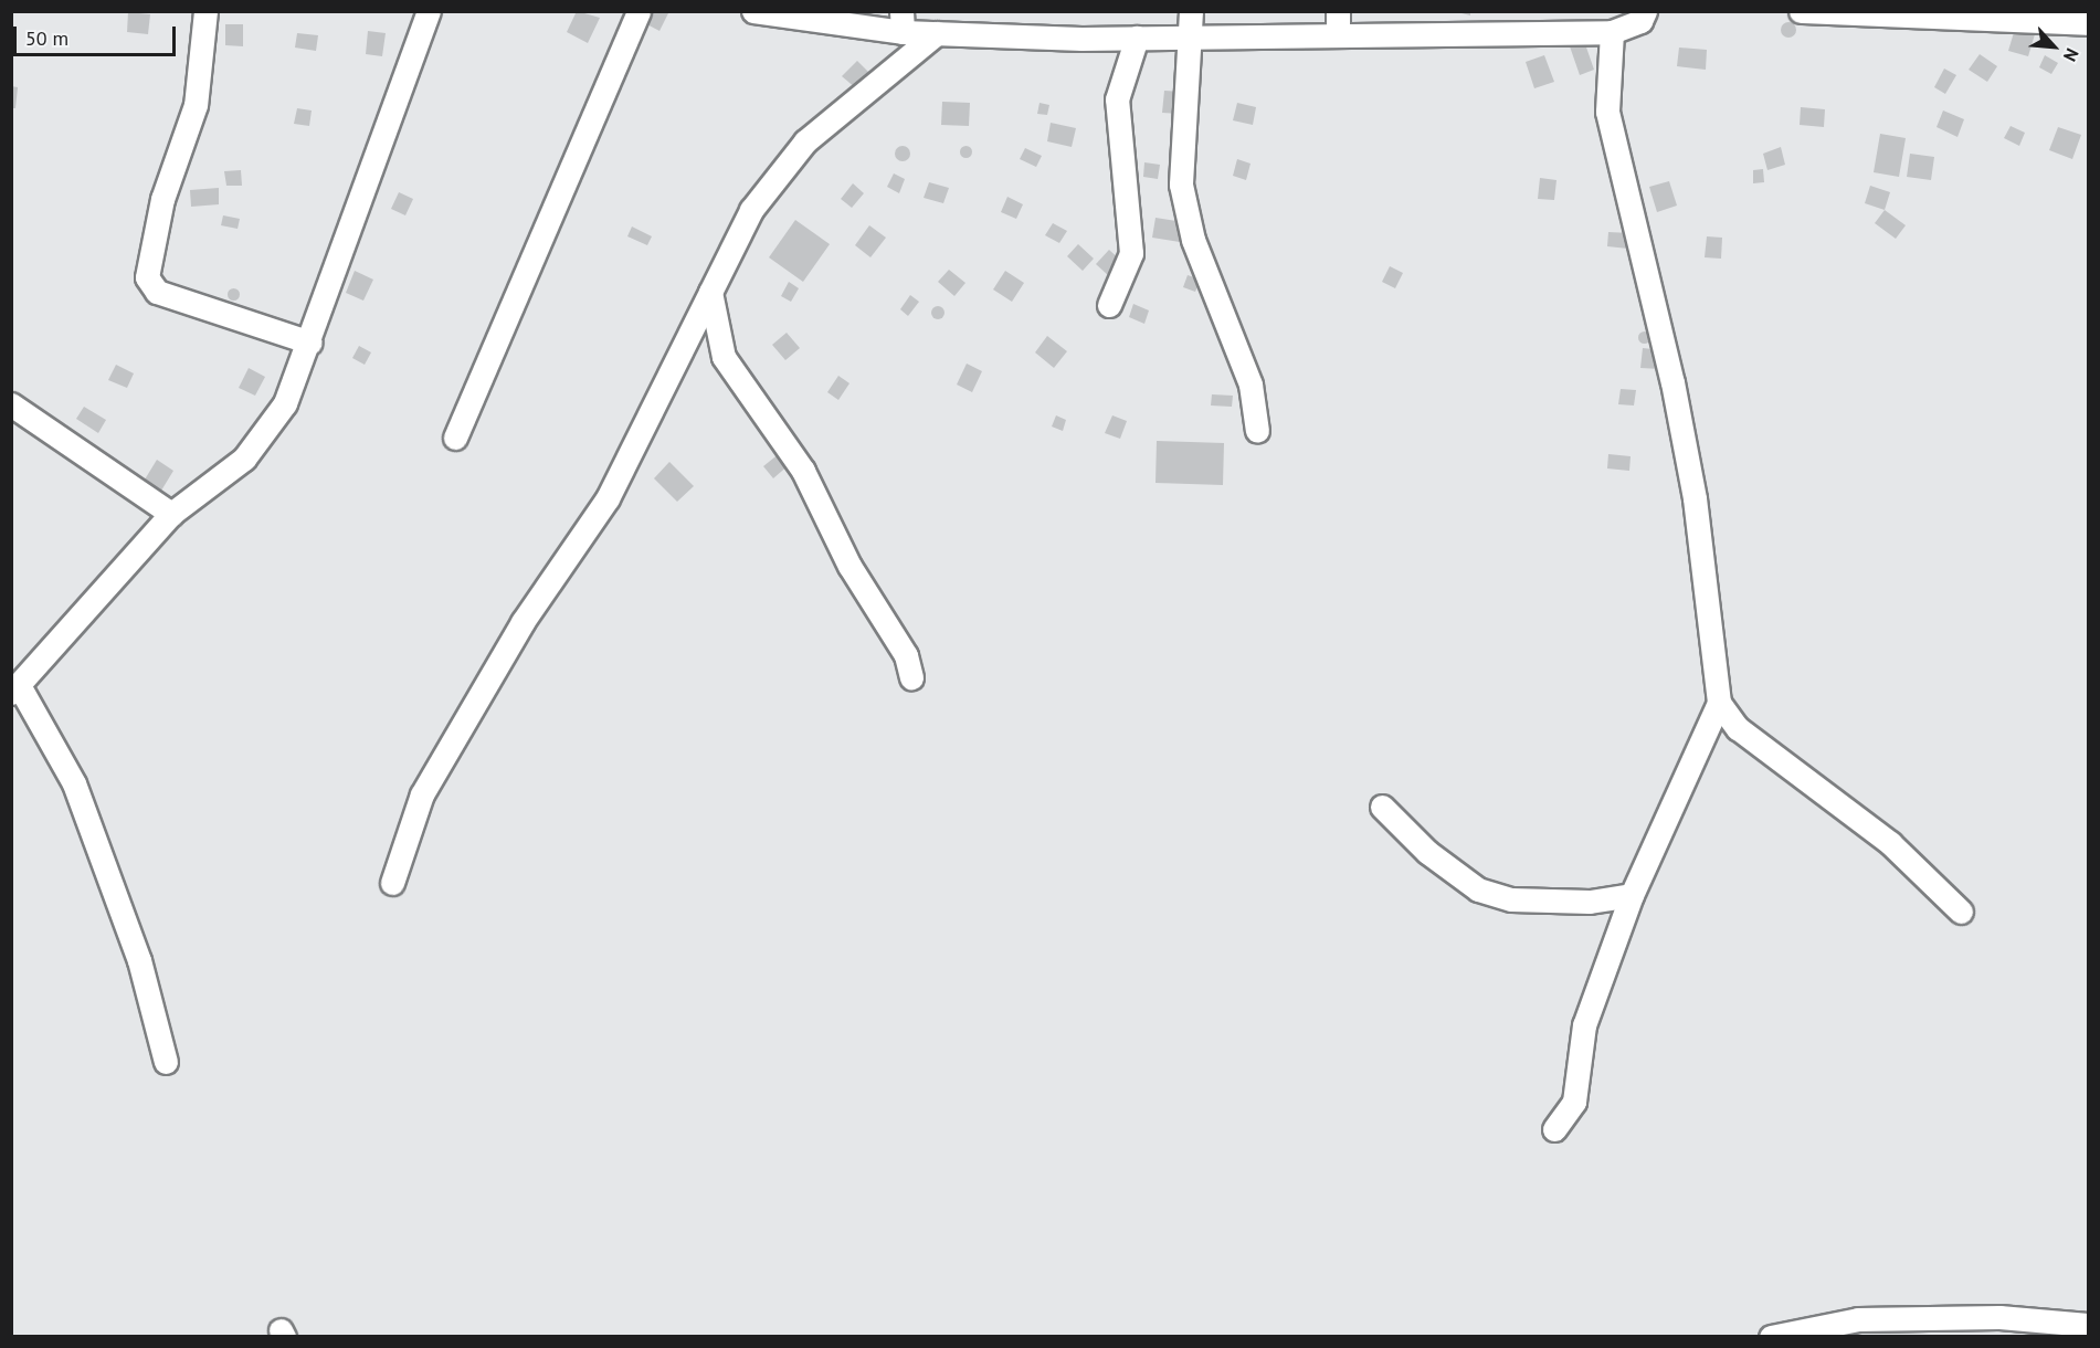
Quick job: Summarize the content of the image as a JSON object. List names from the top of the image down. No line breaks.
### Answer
{"scale_bar":"50 m","north":"bottom right"}
